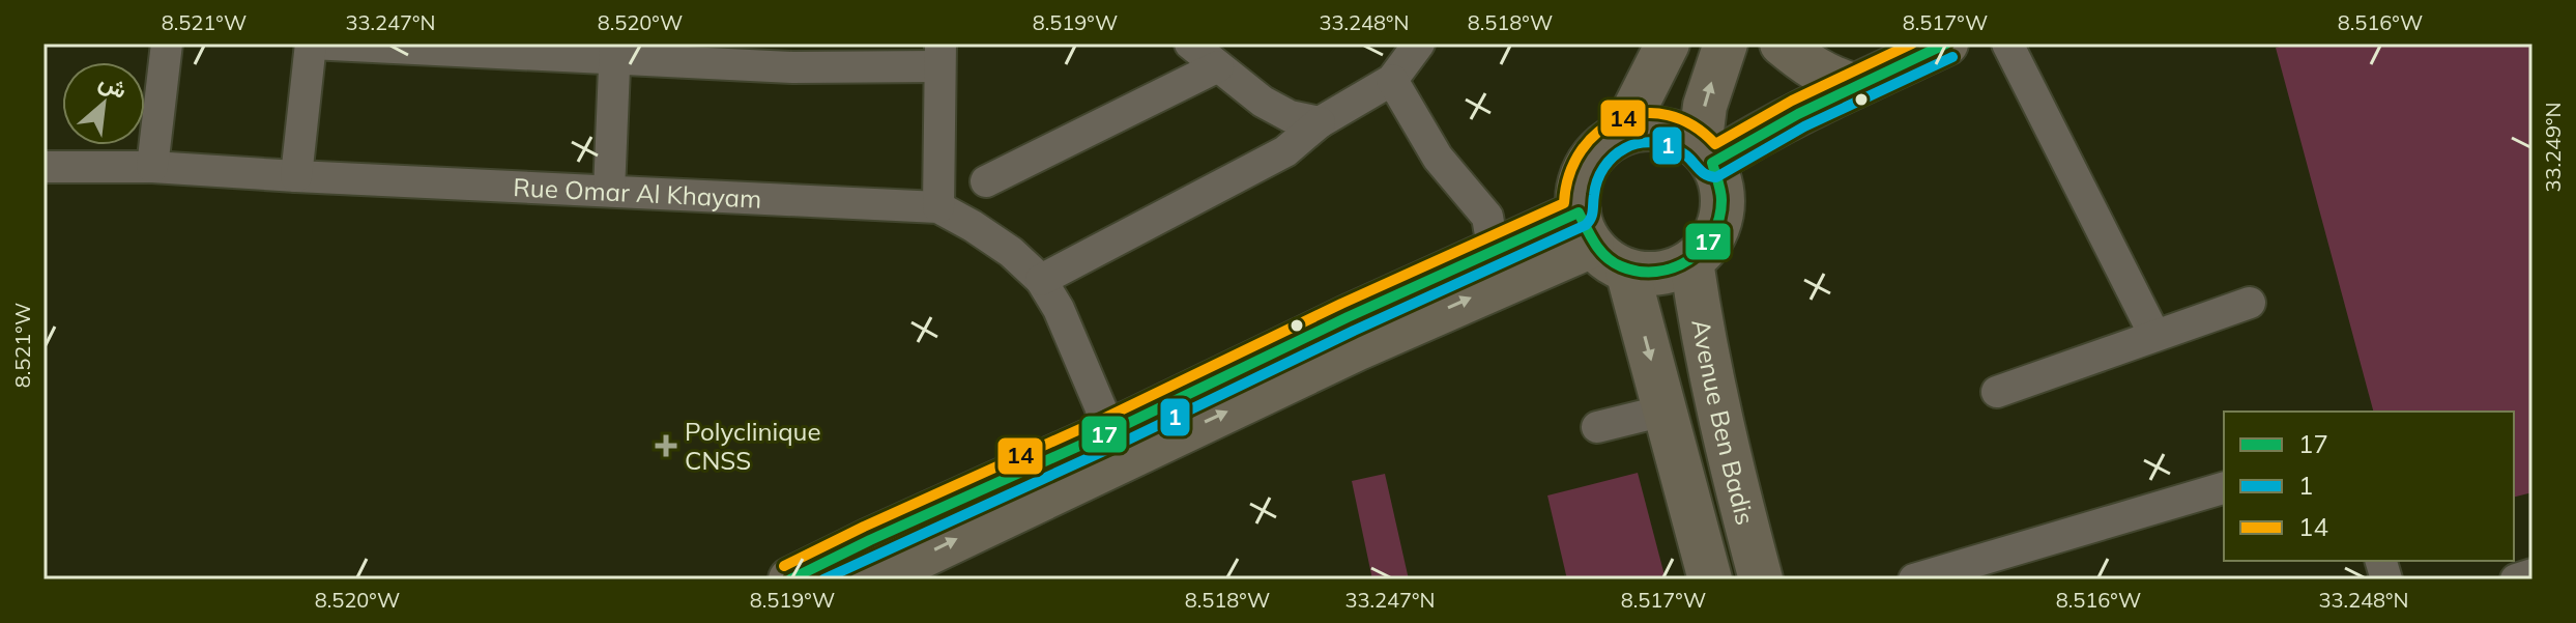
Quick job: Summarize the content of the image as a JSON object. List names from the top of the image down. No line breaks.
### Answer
{"streets":{"main road":["Avenue Ben Badis"],"street":["Rue Omar Al Khayam"]},"places":{"health":["Polyclinique CNSS"]},"lines":["transit line 17","transit line 14","transit line 1"],"legend":["17","1","14"],"north":"top right","coordinates":["8.521°W","33.247°N","8.520°W","8.519°W","33.248°N","8.518°W","8.517°W","8.516°W","33.249°N"]}
